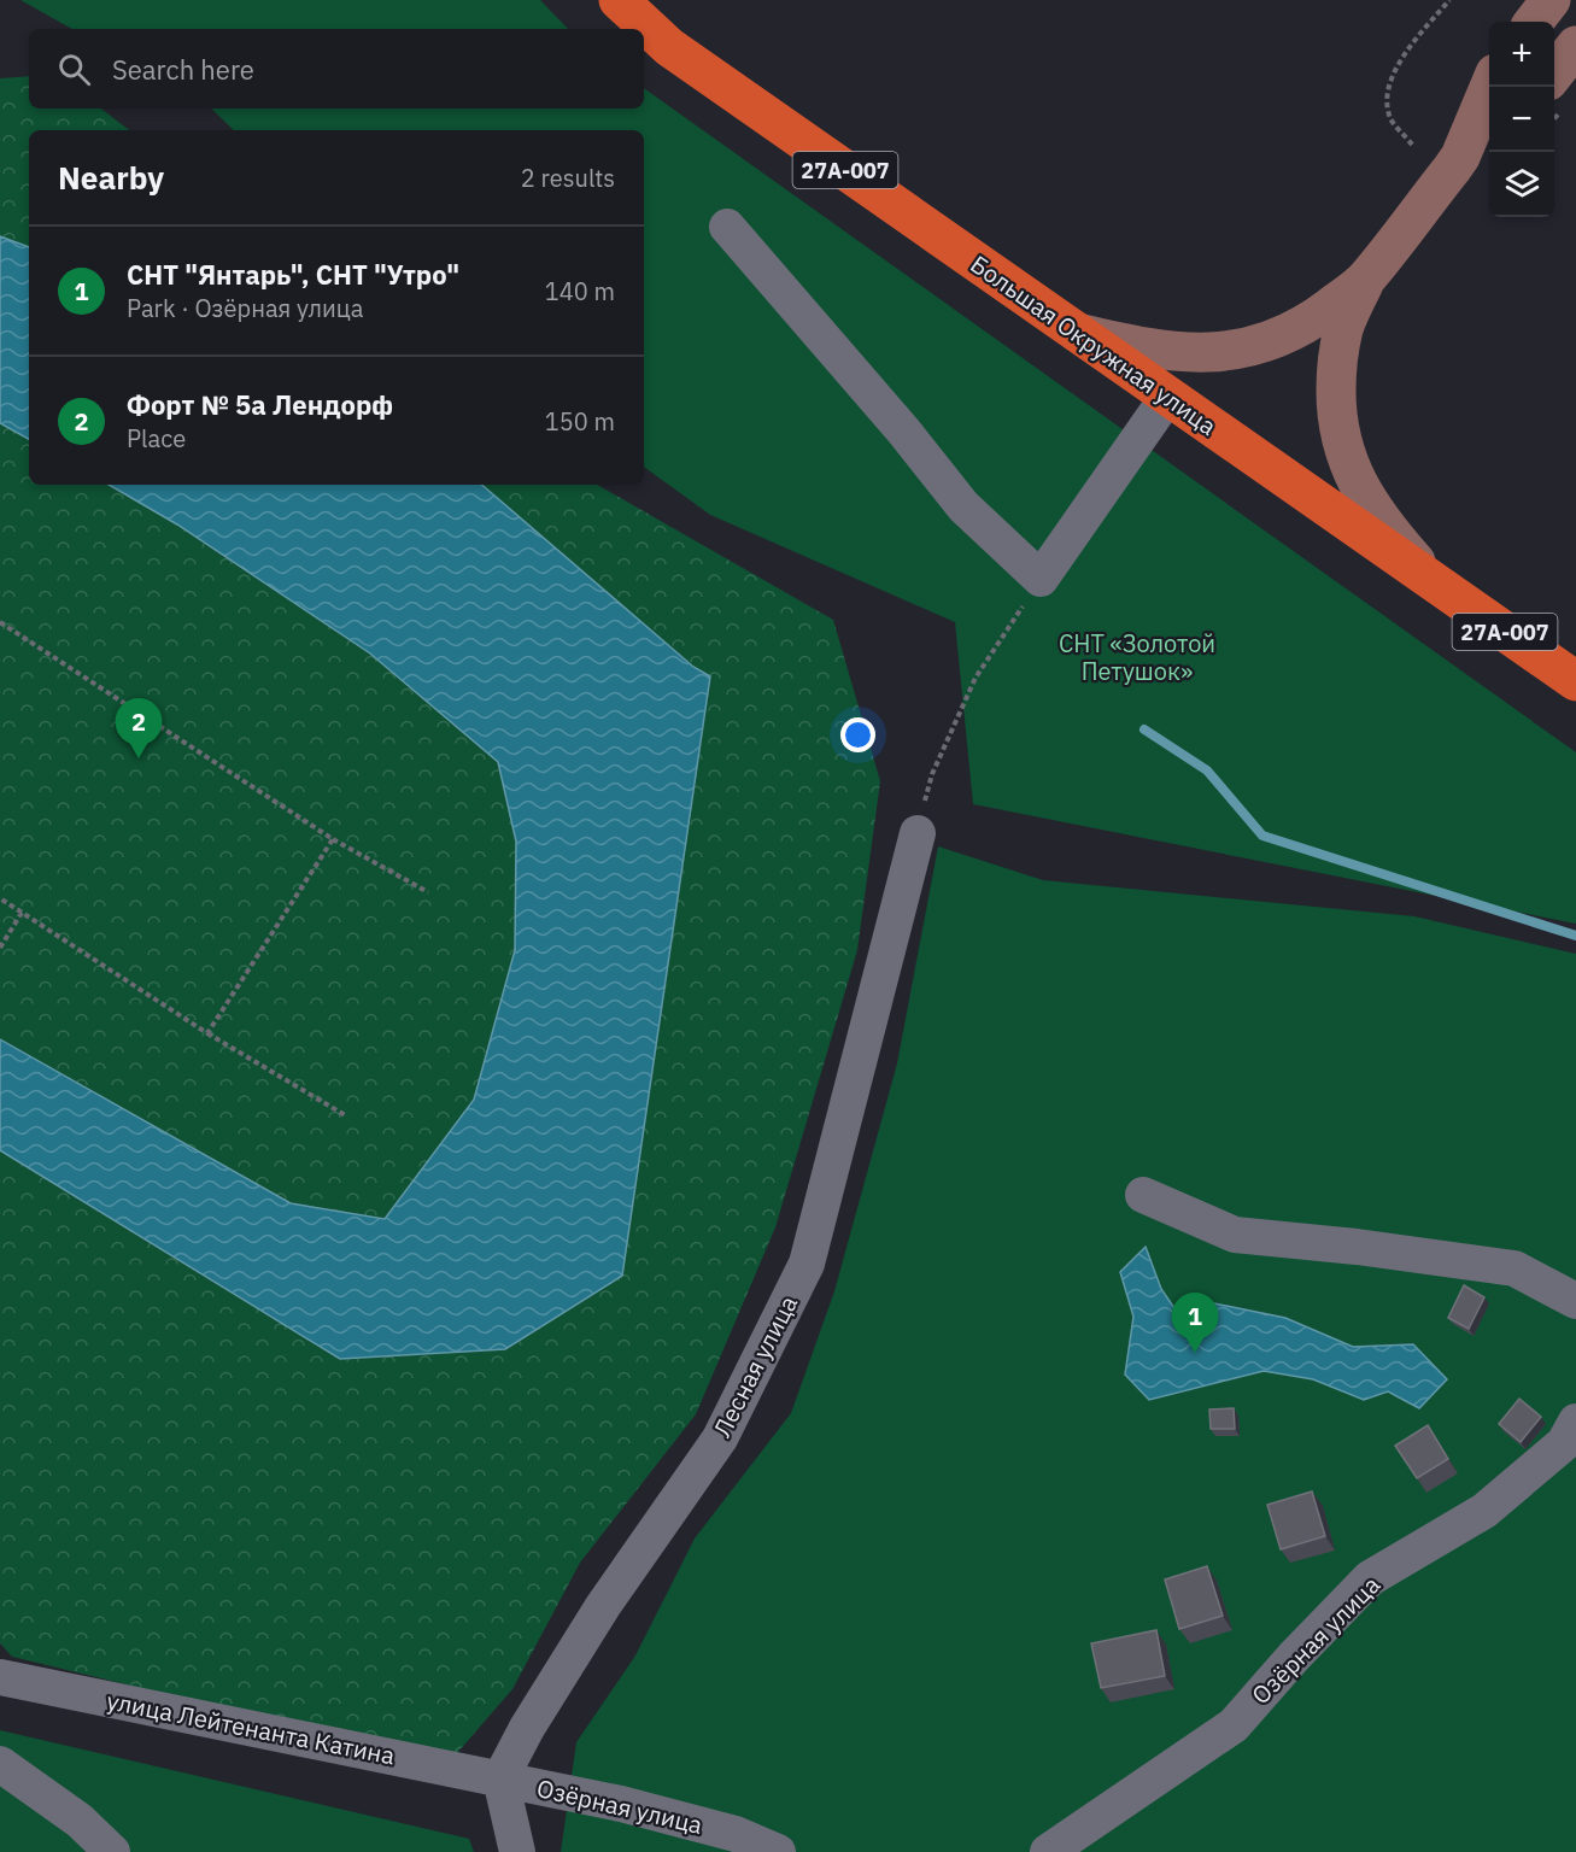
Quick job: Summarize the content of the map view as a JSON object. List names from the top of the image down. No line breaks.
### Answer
{"streets":{"highway":["27А-007","Большая Окружная улица"],"street":["Лесная улица","Озёрная улица","улица Лейтенанта Катина"]},"crossings":[["Лесная улица","Озёрная улица"],["Лесная улица","улица Лейтенанта Катина"],["Озёрная улица","улица Лейтенанта Катина"]],"parks":["СНТ «Золотой Петушок»"],"page":{"map_buttons":["+","−"],"search":"Search here","heading":["Nearby","2 results"],"list":[{"mark":"1","name":"СНТ \"Янтарь\", СНТ \"Утро\"","note":"Park · Озёрная улица","value":"140 m"},{"mark":"2","name":"Форт № 5а Лендорф","note":"Place","value":"150 m"}],"pins":["2","1"]}}
